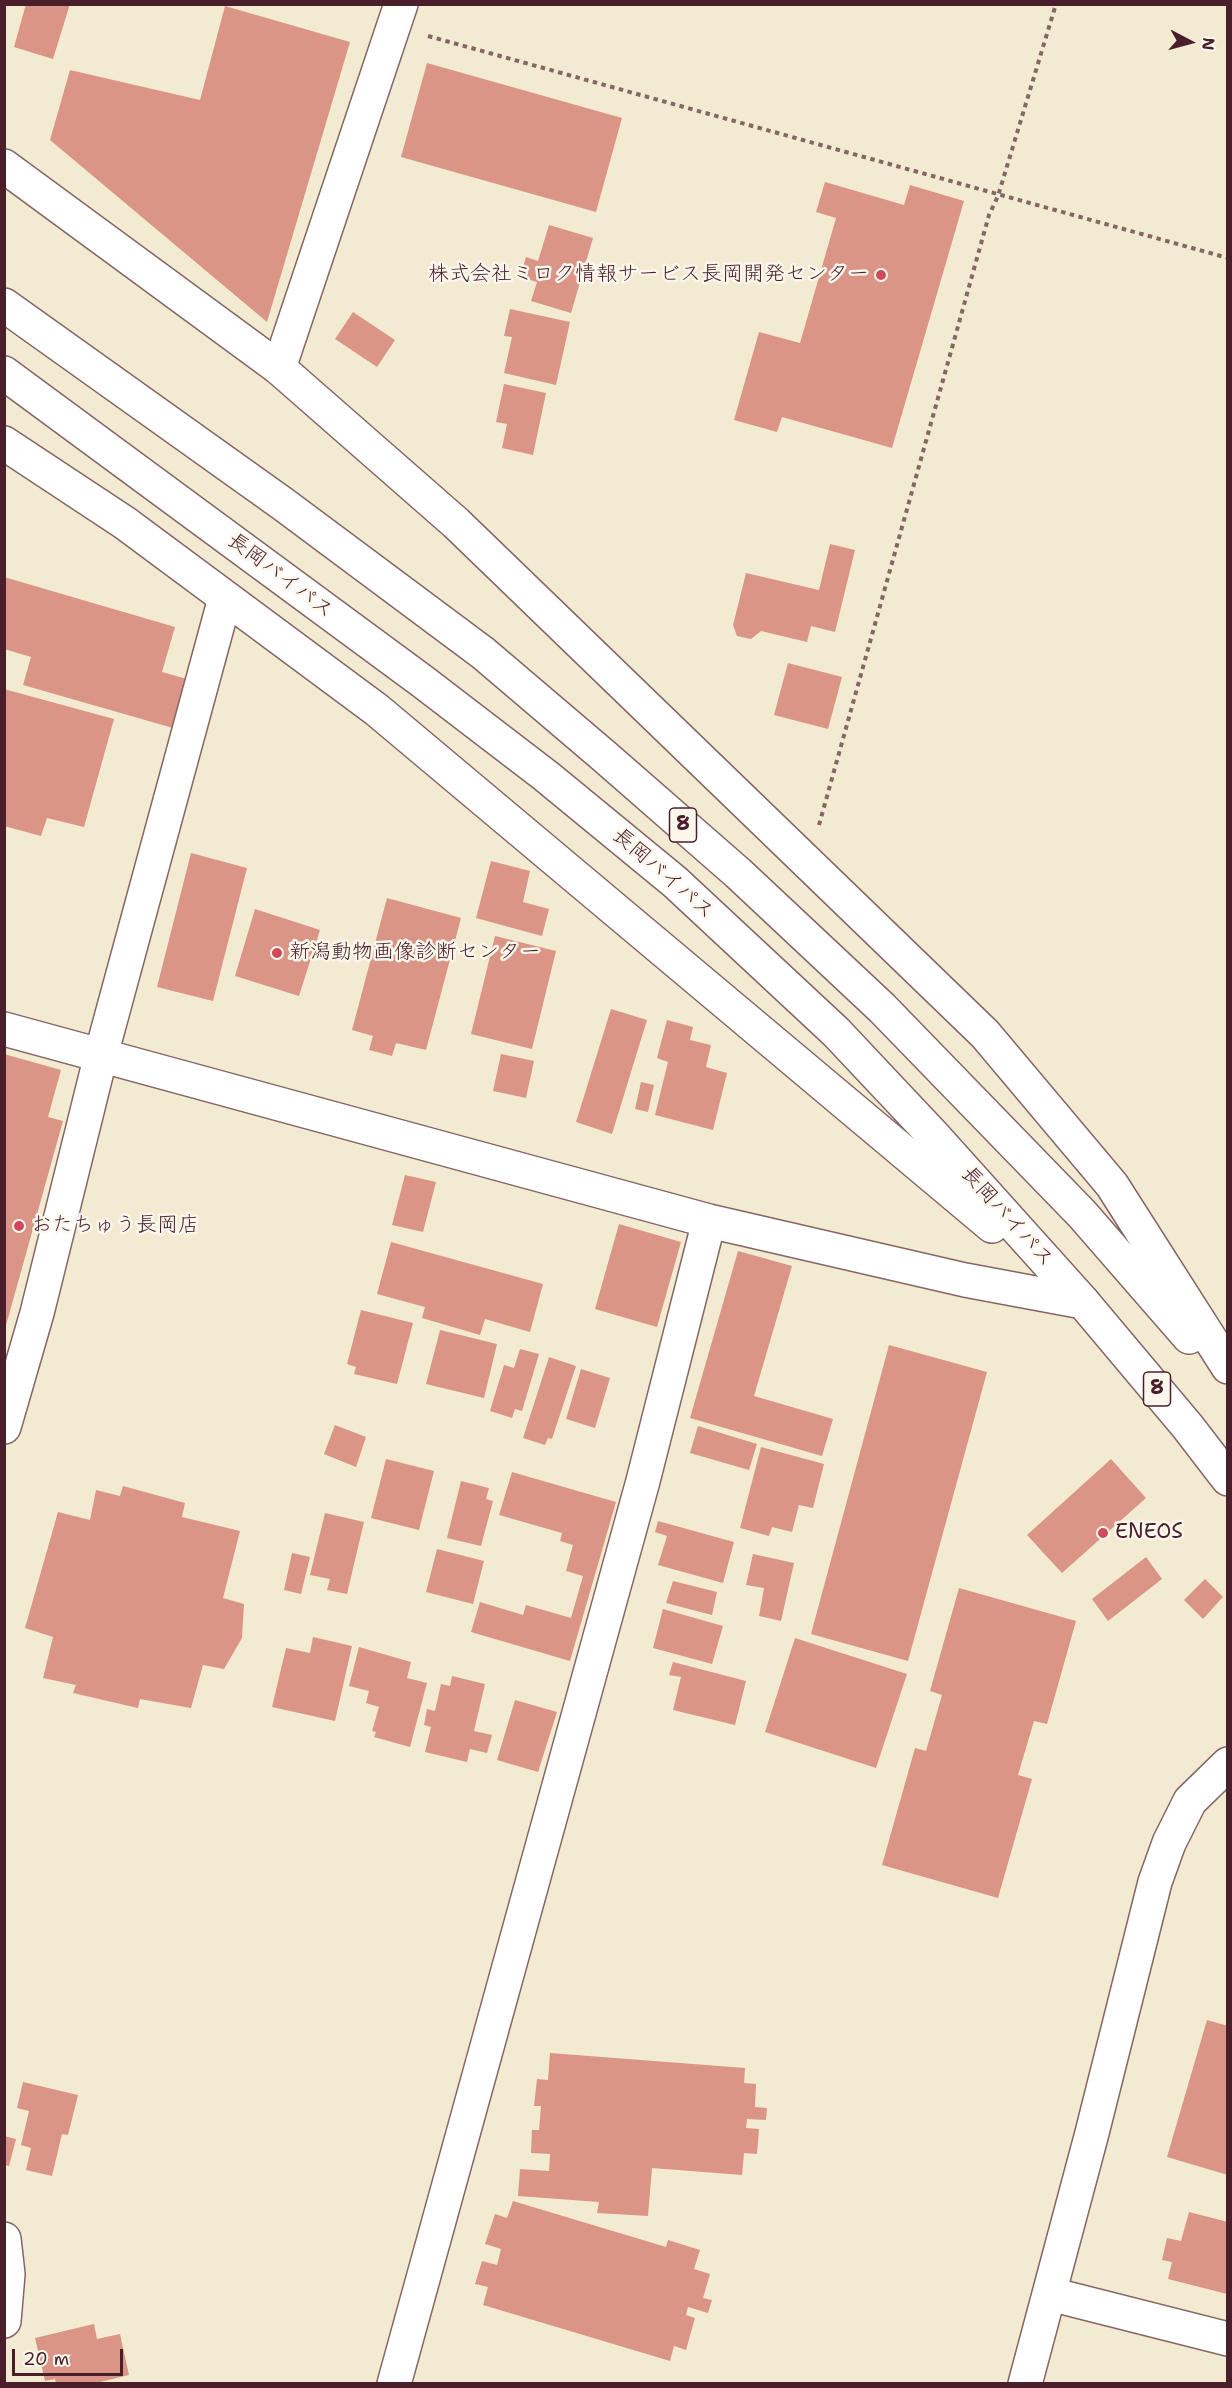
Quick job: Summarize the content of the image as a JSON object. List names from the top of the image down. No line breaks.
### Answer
{"streets":{"main road":["長岡バイパス","8"]},"places":["株式会社ミロク情報サービス長岡開発センター","新潟動物画像診断センター","おたちゅう長岡店","ENEOS"],"scale_bar":"20 m","north":"right"}
